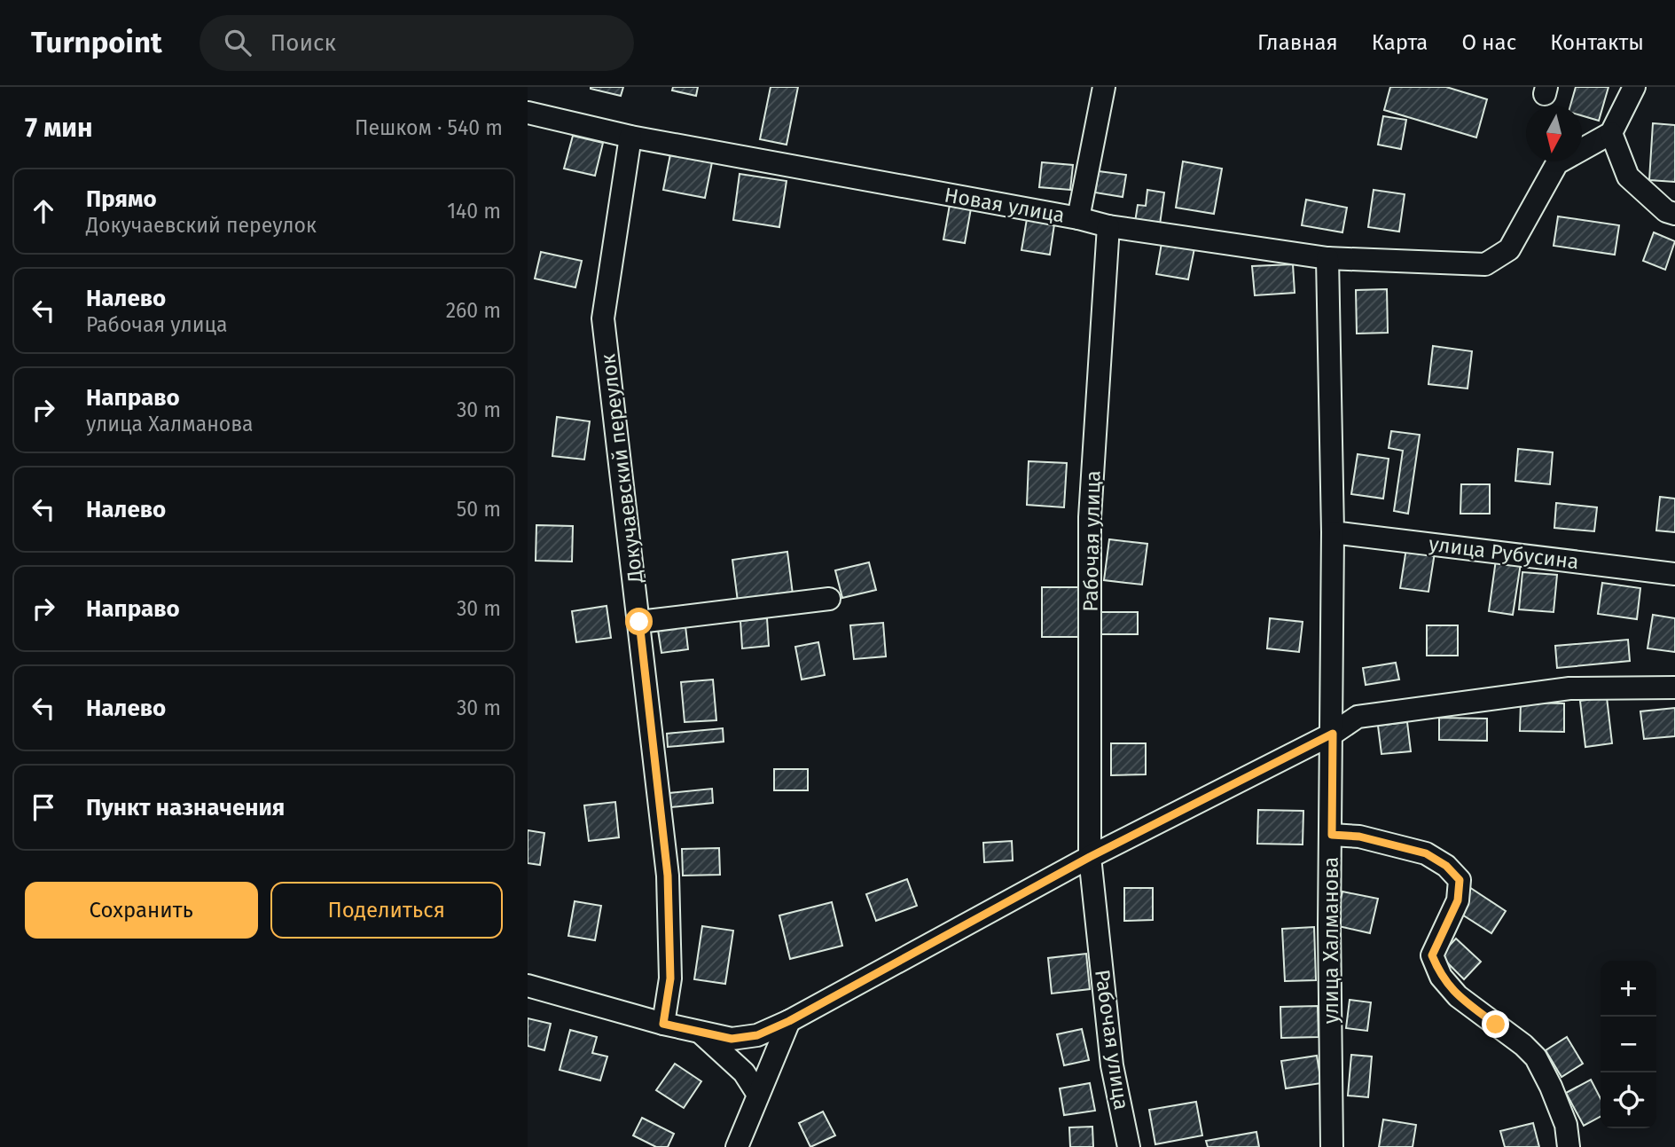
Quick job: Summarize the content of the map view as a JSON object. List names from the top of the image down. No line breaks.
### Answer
{"streets":{"street":["Новая улица","Докучаевский переулок","Рабочая улица","улица Рубусина","улица Халманова"]},"crossings":[["Новая улица","Докучаевский переулок"],["Новая улица","Рабочая улица"]],"north":"bottom","page":{"header":"Turnpoint","search":"Поиск","nav":["Главная","Карта","О нас","Контакты"],"heading":["7 мин","Пешком · 540 m"],"list":[["Прямо","Докучаевский переулок","140 m"],["Налево","Рабочая улица","260 m"],["Направо","улица Халманова","30 m"],["Налево","50 m"],["Направо","30 m"],["Налево","30 m"],"Пункт назначения"],"buttons":["Сохранить","Поделиться"],"map_buttons":["+","−"]}}
